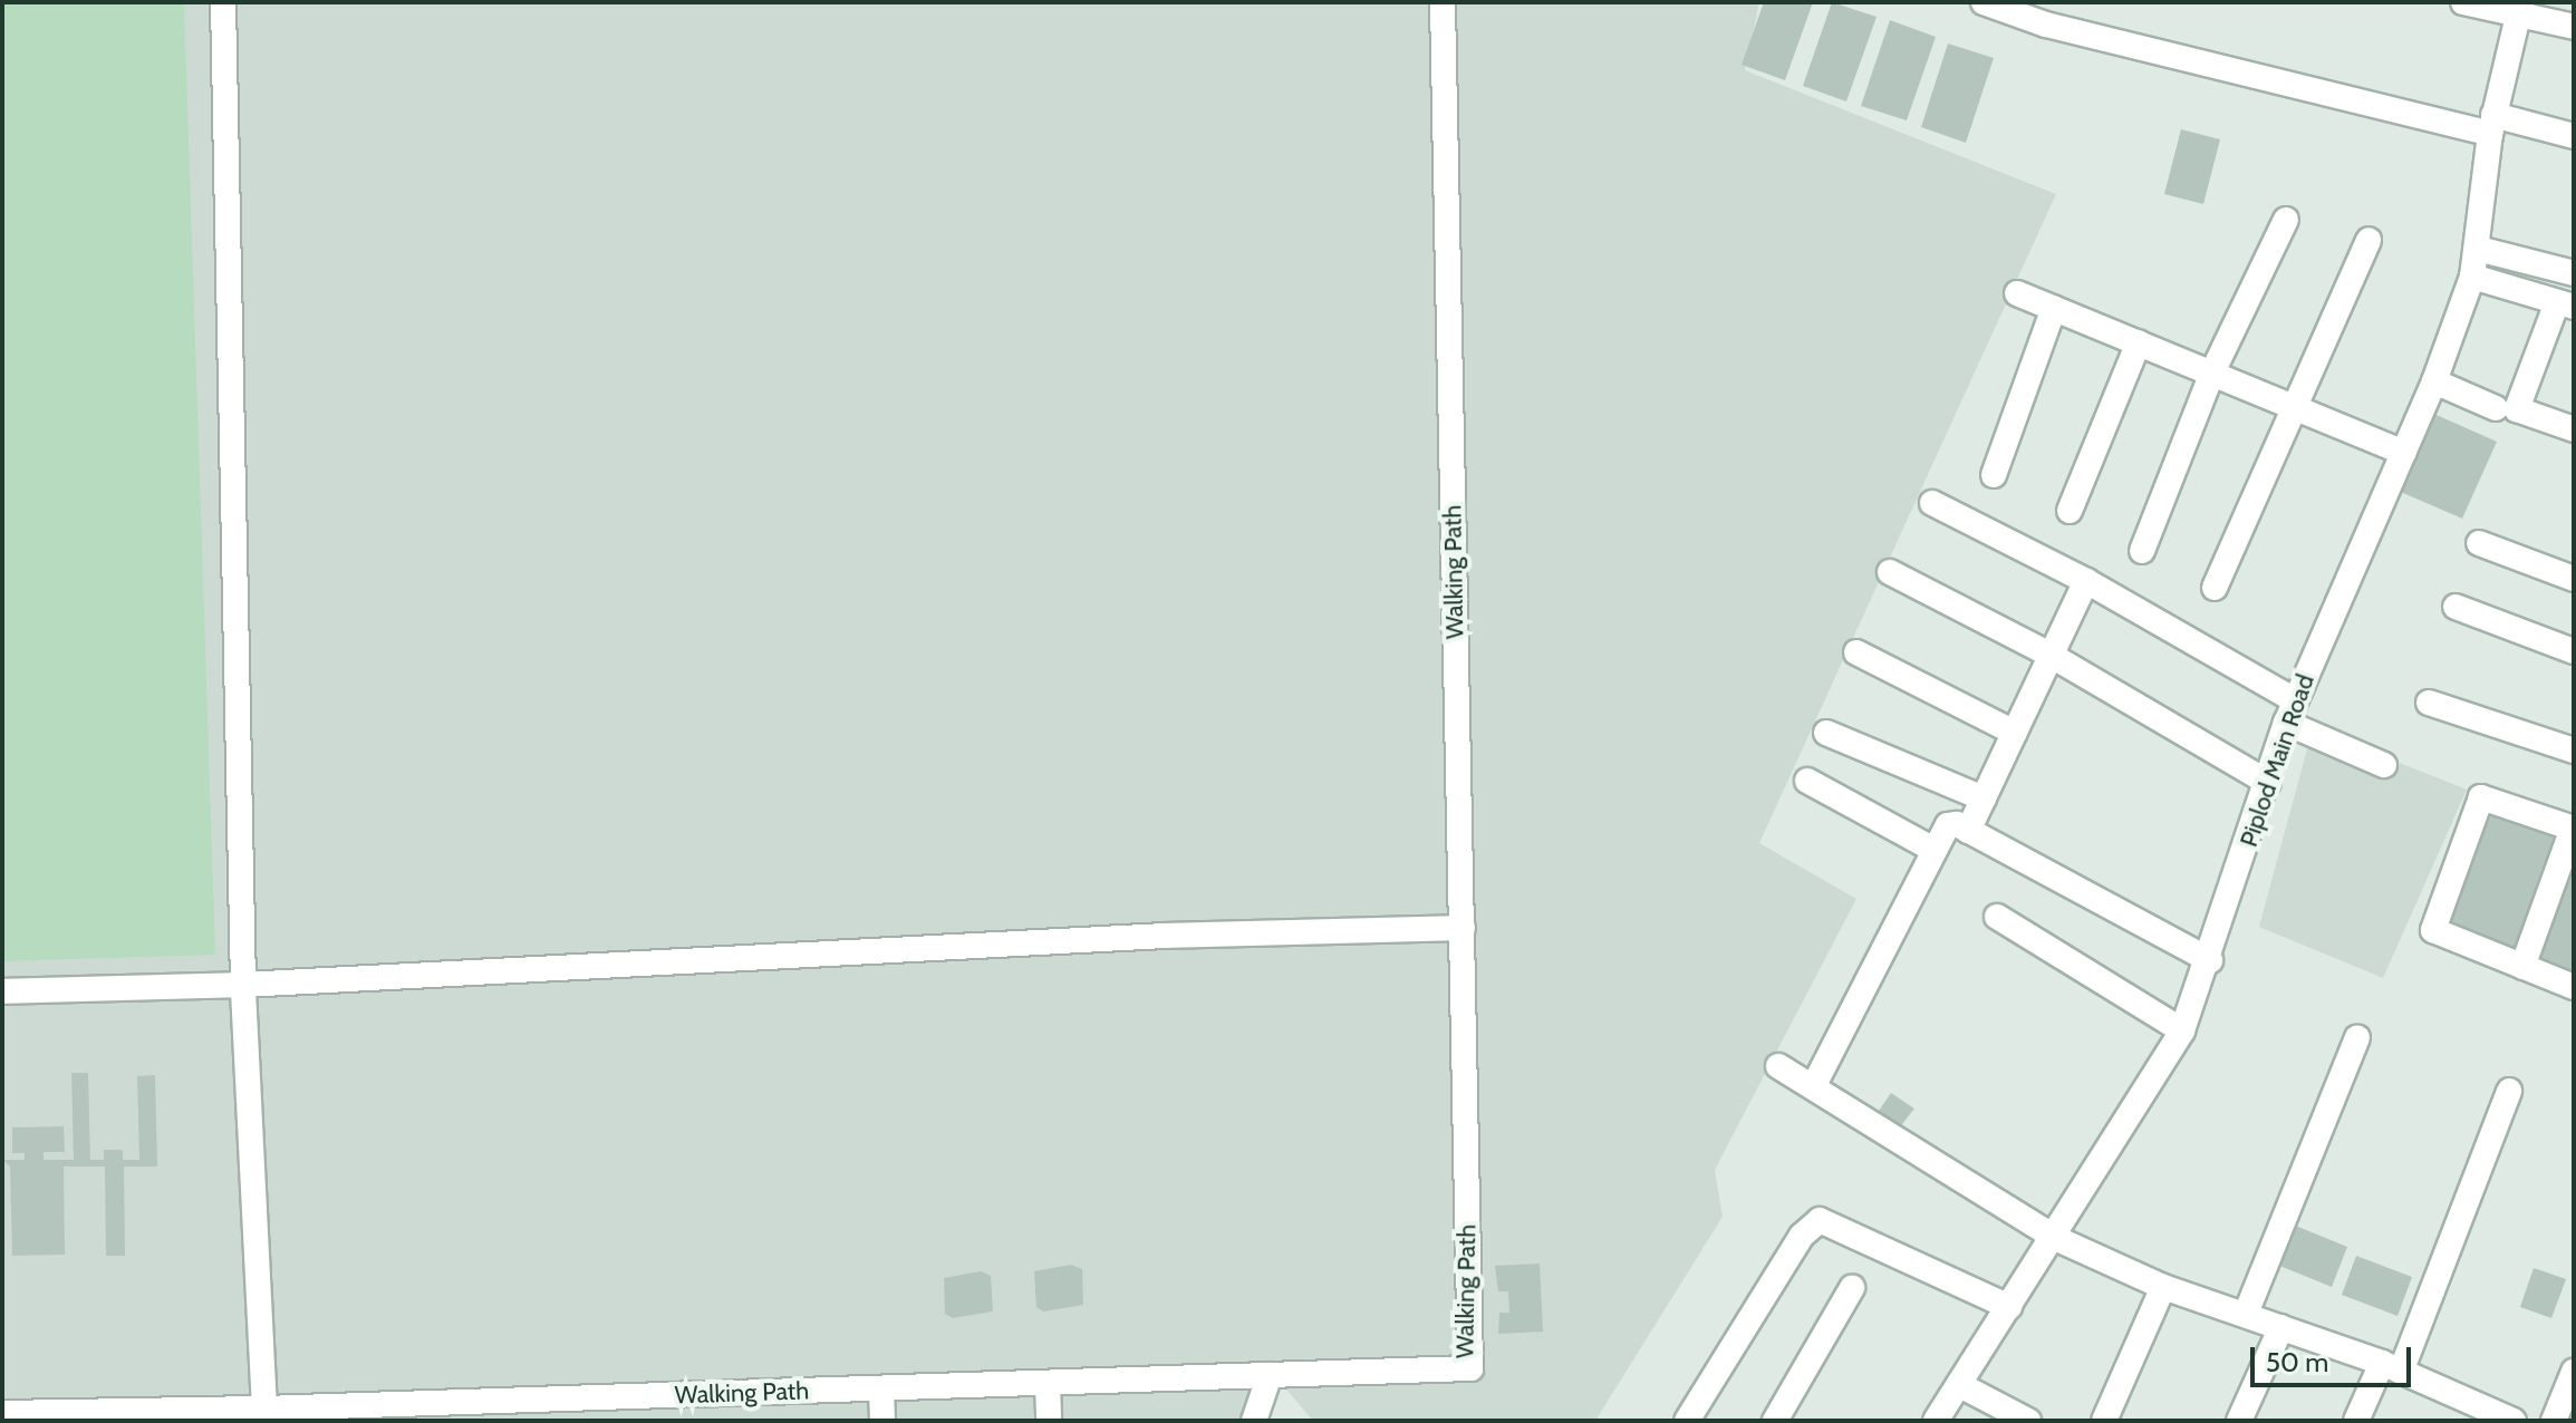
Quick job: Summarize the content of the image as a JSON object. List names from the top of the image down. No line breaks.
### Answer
{"streets":{"street":["Walking Path","Piplod Main Road"]},"scale_bar":"50 m"}
